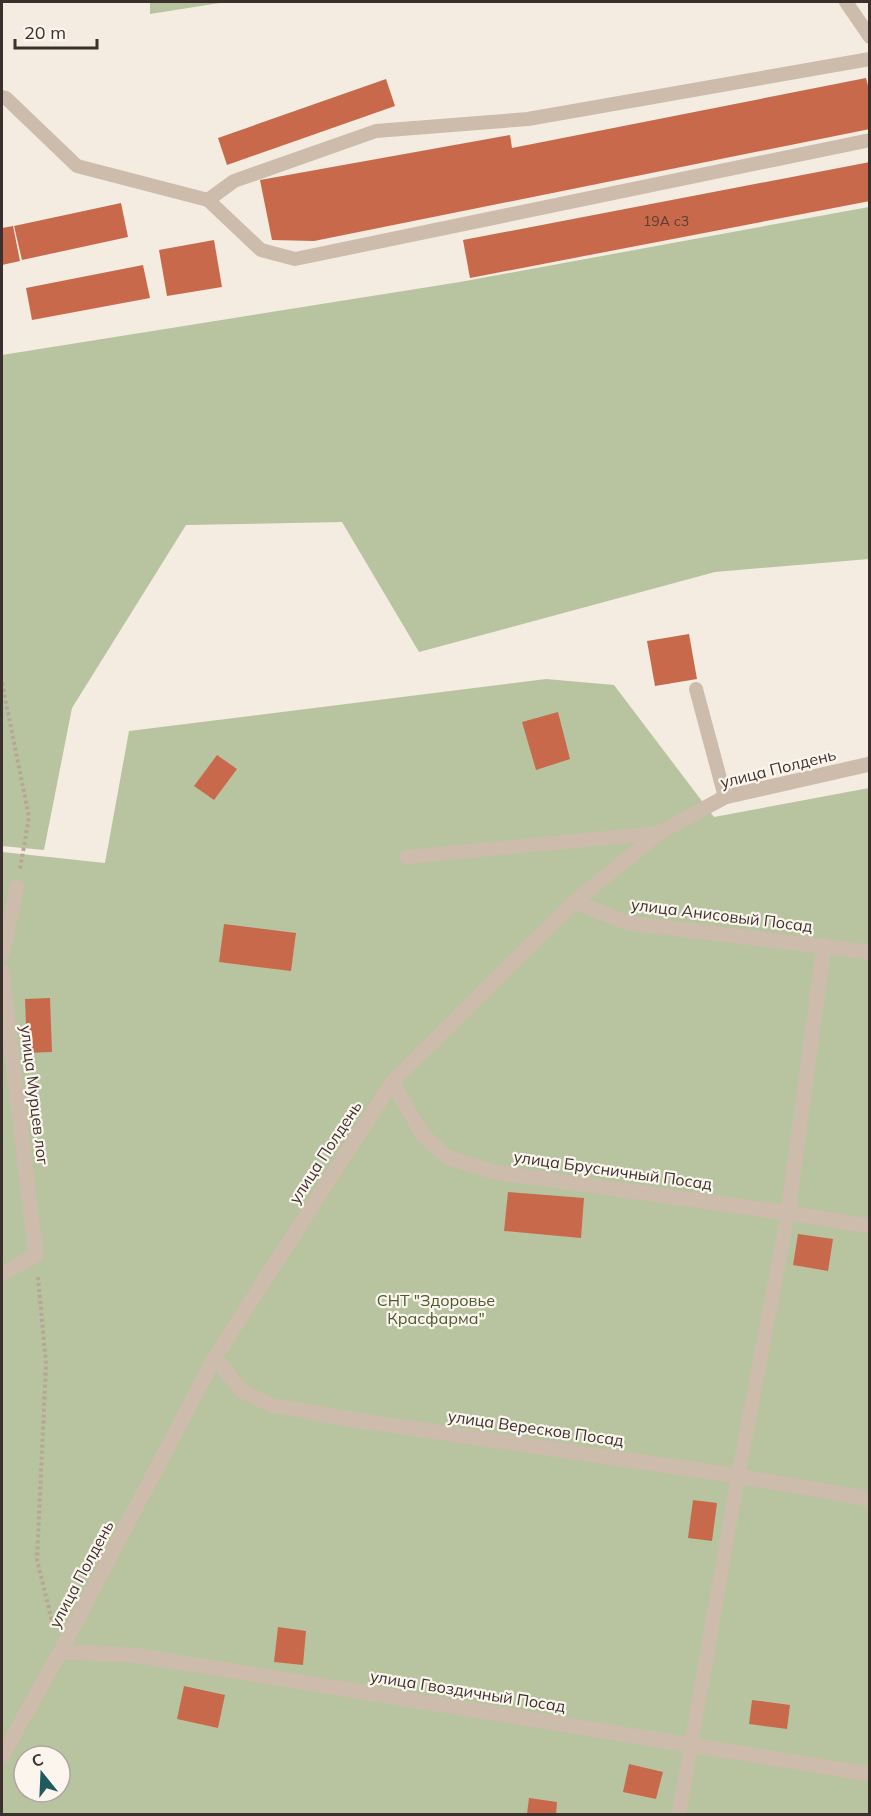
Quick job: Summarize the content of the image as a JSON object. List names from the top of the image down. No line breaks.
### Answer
{"streets":{"street":["улица Полдень","улица Анисовый Посад","улица Мурцев лог","улица Брусничный Посад","улица Вересков Посад","улица Гвоздичный Посад"]},"crossings":[["улица Полдень","улица Анисовый Посад"],["улица Полдень","улица Брусничный Посад"],["улица Полдень","улица Вересков Посад"],["улица Полдень","улица Гвоздичный Посад"]],"parks":["СНТ \"Здоровье Красфарма\""],"house_numbers":["19А с3"],"scale_bar":"20 m","north":"top"}
